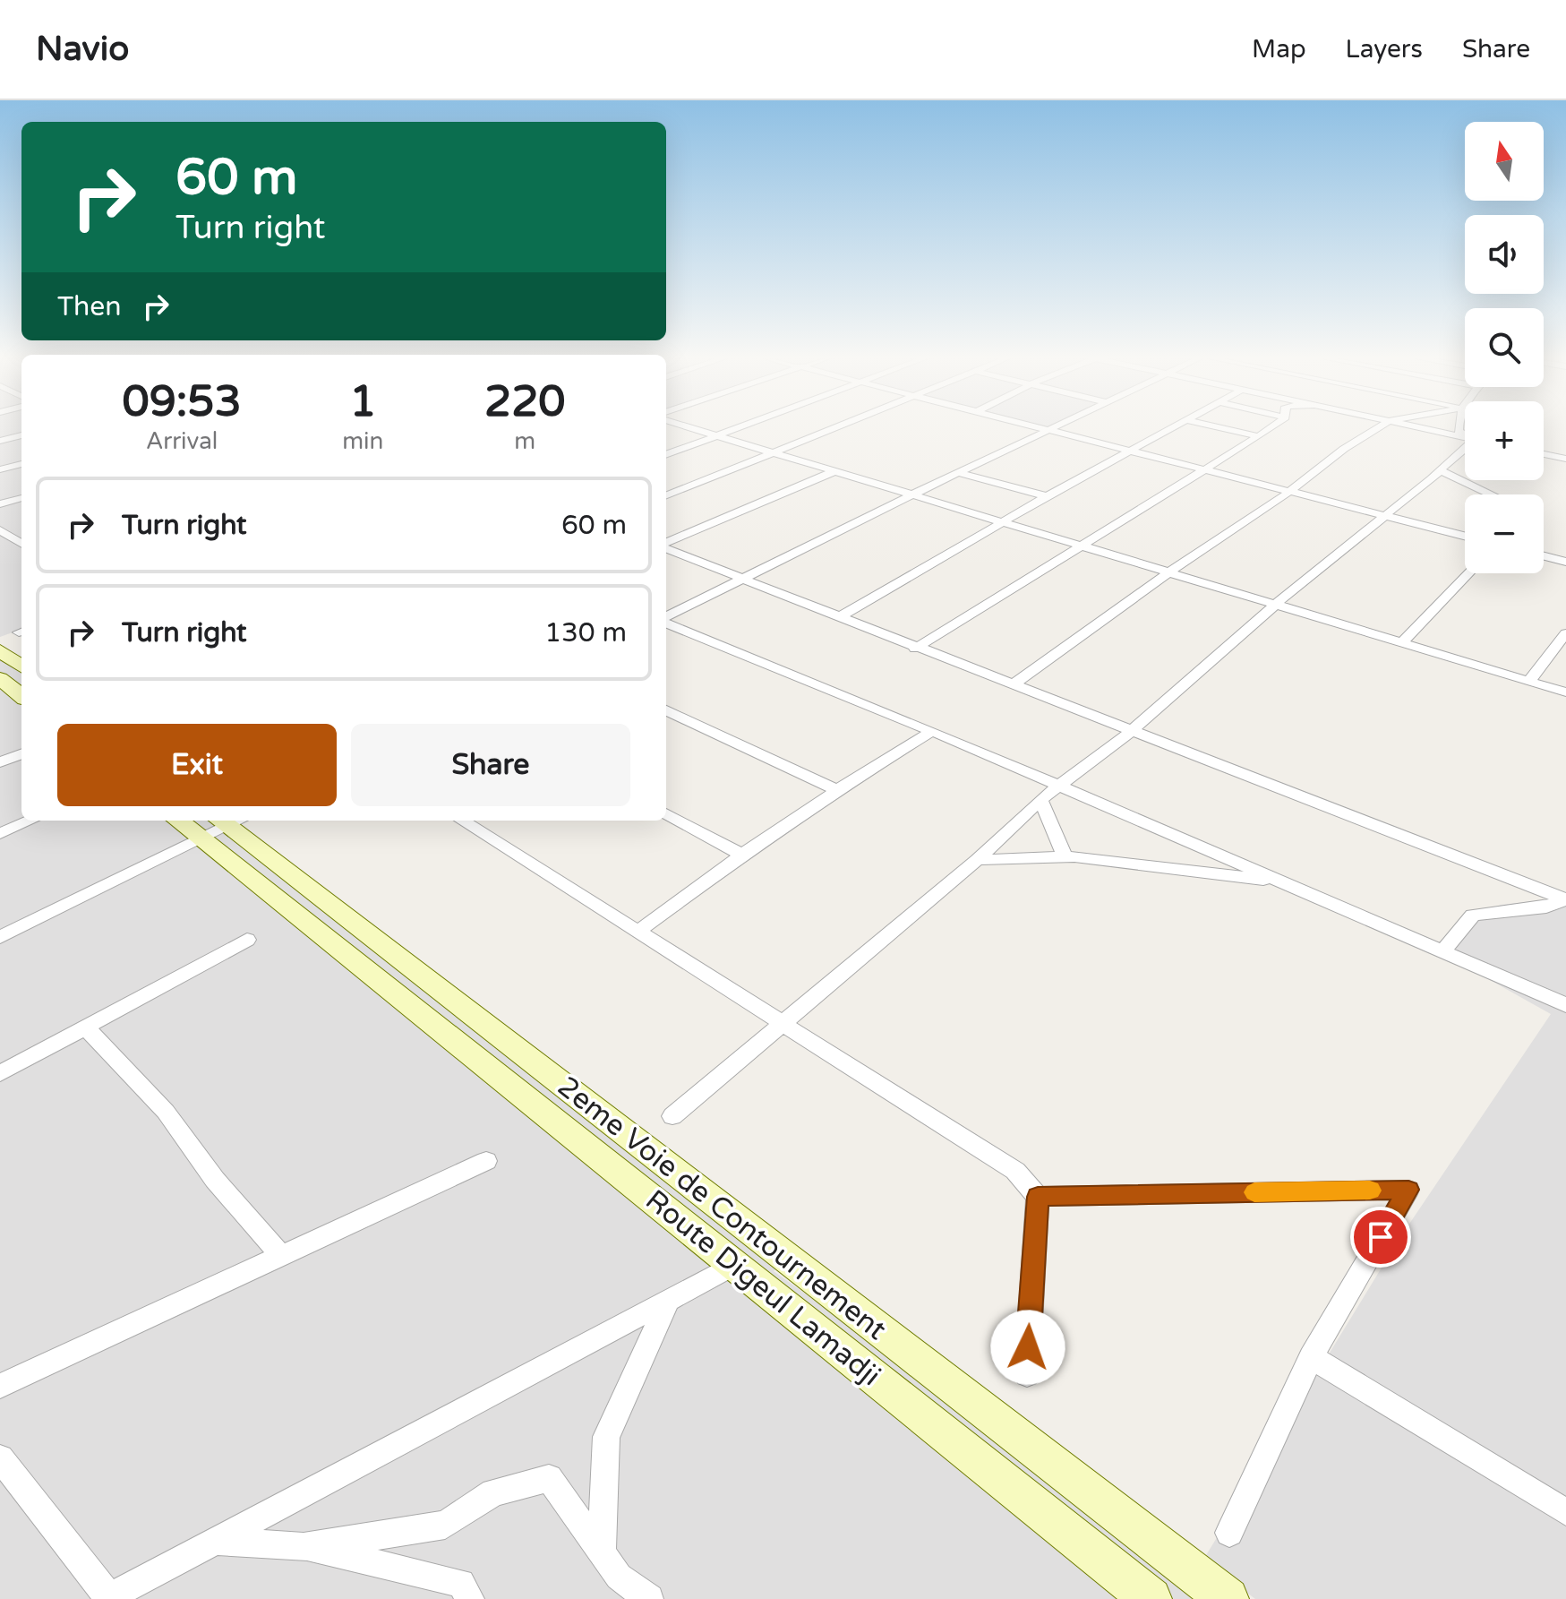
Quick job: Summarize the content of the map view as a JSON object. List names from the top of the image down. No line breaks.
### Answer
{"streets":{"main road":["2eme Voie de Contournement","Route Digeul Lamadji"]},"crossings":[["2eme Voie de Contournement","Route Digeul Lamadji"]],"north":"top","page":{"header":"Navio","nav":["Map","Layers","Share"],"map_buttons":["+","−"],"turn":["60 m","Turn right"],"then":"Then","eta":["09:53","Arrival","1","min","220","m"],"list":[{"name":"Turn right","value":"60 m"},{"name":"Turn right","value":"130 m"}],"buttons":["Exit","Share"]}}
